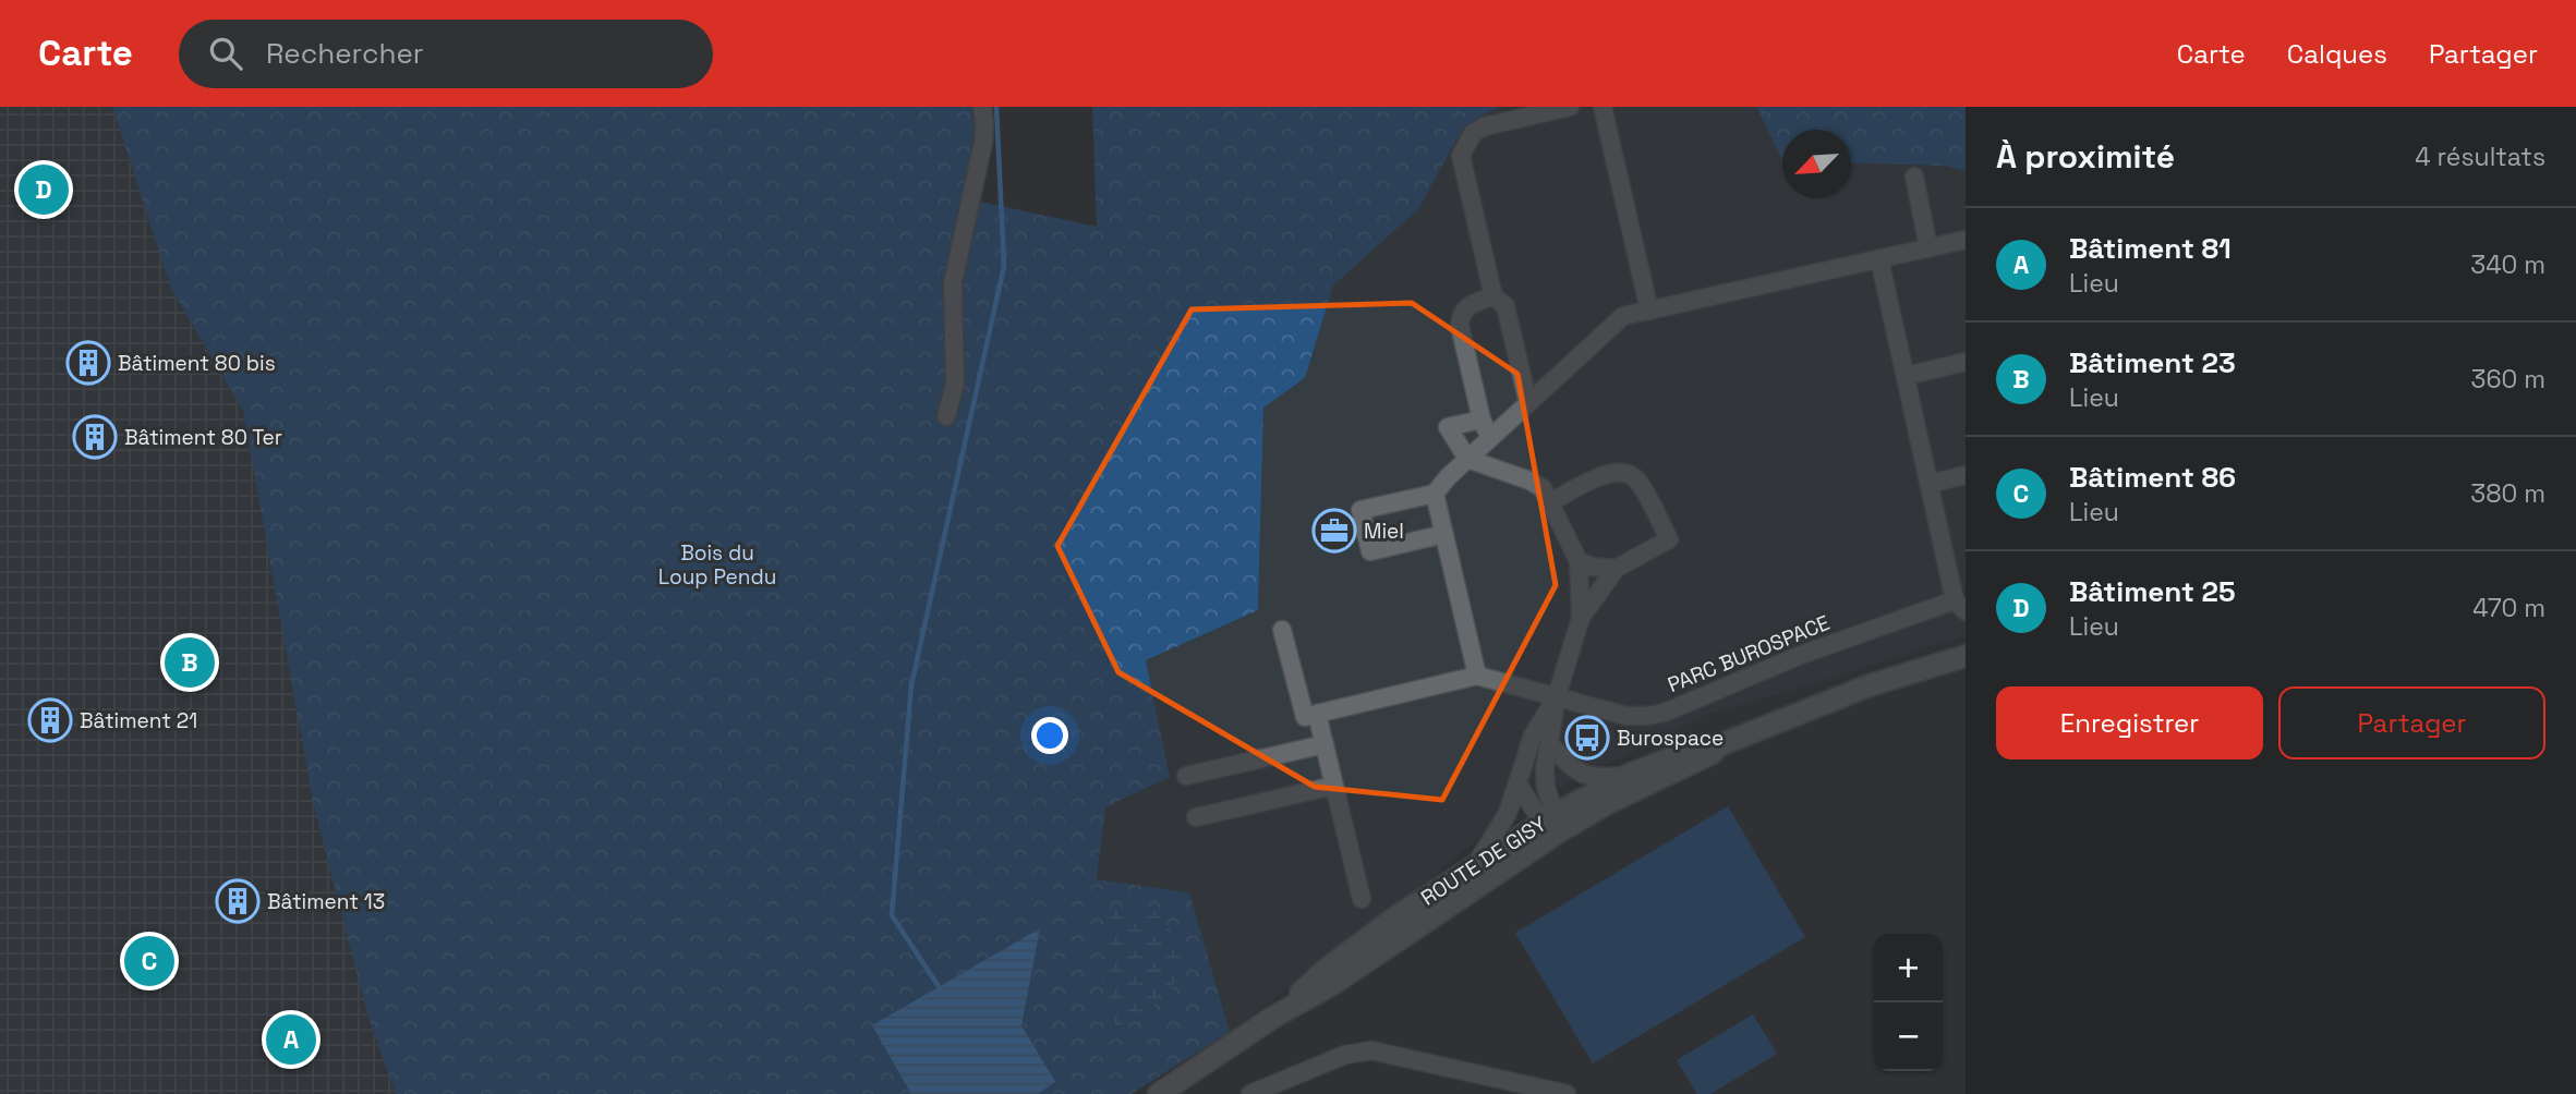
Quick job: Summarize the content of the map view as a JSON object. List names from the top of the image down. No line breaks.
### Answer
{"streets":{"street":["PARC BUROSPACE","ROUTE DE GISY"]},"parks":["Bois du Loup Pendu"],"places":{"building":["Bâtiment 80 bis","Bâtiment 80 Ter","Bâtiment 21","Bâtiment 13"],"office":["Miel"],"bus stop":["Burospace"]},"north":"bottom left","page":{"header":"Carte","search":"Rechercher","nav":["Carte","Calques","Partager"],"heading":["À proximité","4 résultats"],"pins":["D","B","C","A"],"list":[{"mark":"A","name":"Bâtiment 81","note":"Lieu","value":"340 m"},{"mark":"B","name":"Bâtiment 23","note":"Lieu","value":"360 m"},{"mark":"C","name":"Bâtiment 86","note":"Lieu","value":"380 m"},{"mark":"D","name":"Bâtiment 25","note":"Lieu","value":"470 m"}],"buttons":["Enregistrer","Partager"],"map_buttons":["+","−"]}}
